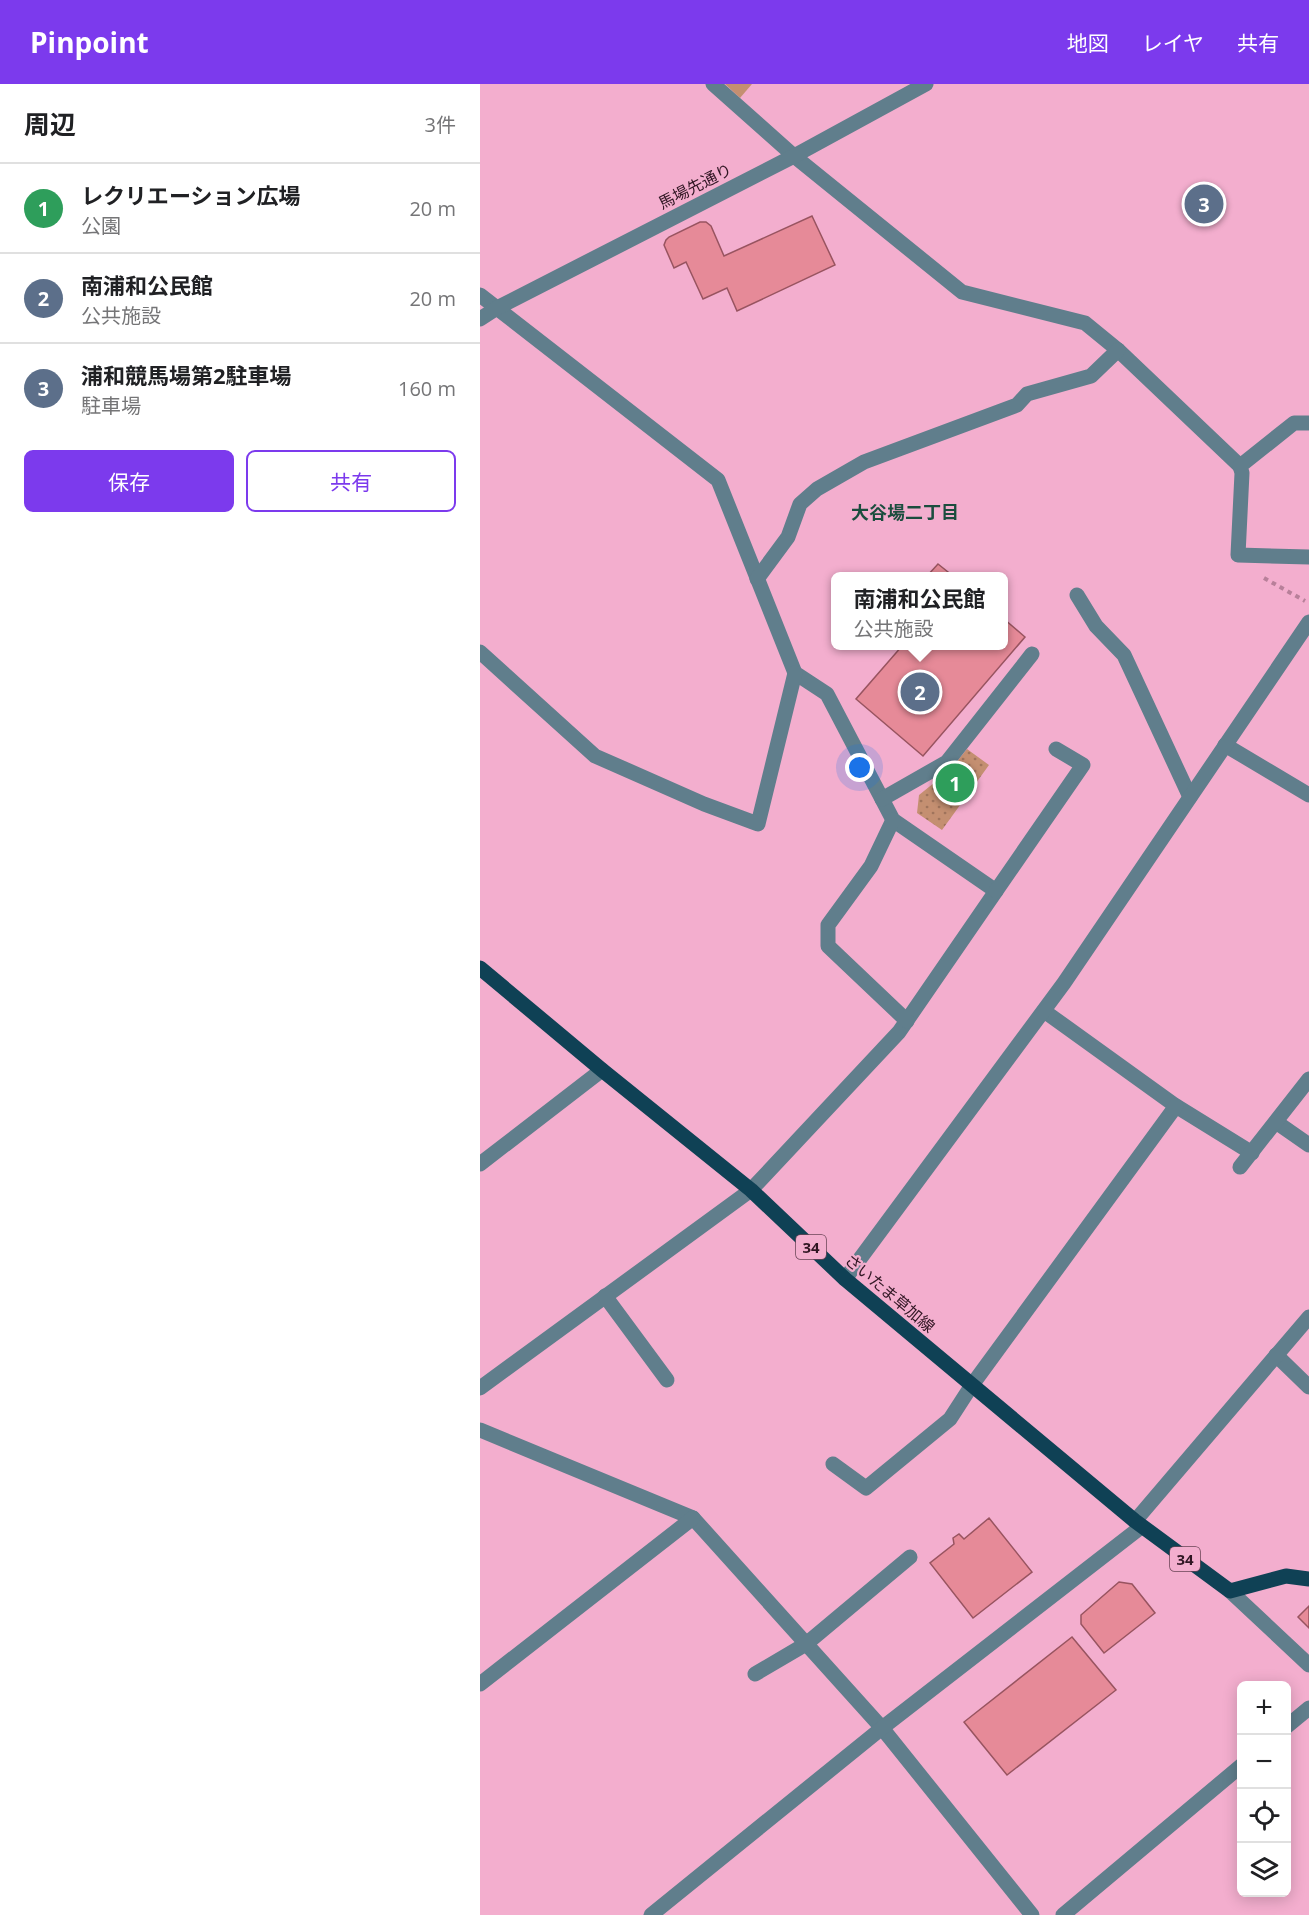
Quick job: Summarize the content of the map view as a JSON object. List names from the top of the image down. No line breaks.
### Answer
{"streets":{"main road":["34","さいたま草加線"],"street":["馬場先通り"]},"crossings":[["34","さいたま草加線"]],"districts":["大谷場二丁目"],"page":{"header":"Pinpoint","nav":["地図","レイヤ","共有"],"heading":["周辺","3件"],"list":[{"mark":"1","name":"レクリエーション広場","note":"公園","value":"20 m"},{"mark":"2","name":"南浦和公民館","note":"公共施設","value":"20 m"},{"mark":"3","name":"浦和競馬場第2駐車場","note":"駐車場","value":"160 m"}],"pins":["3","2","1"],"buttons":["保存","共有"],"popup":["南浦和公民館","公共施設"],"map_buttons":["+","−"]}}
